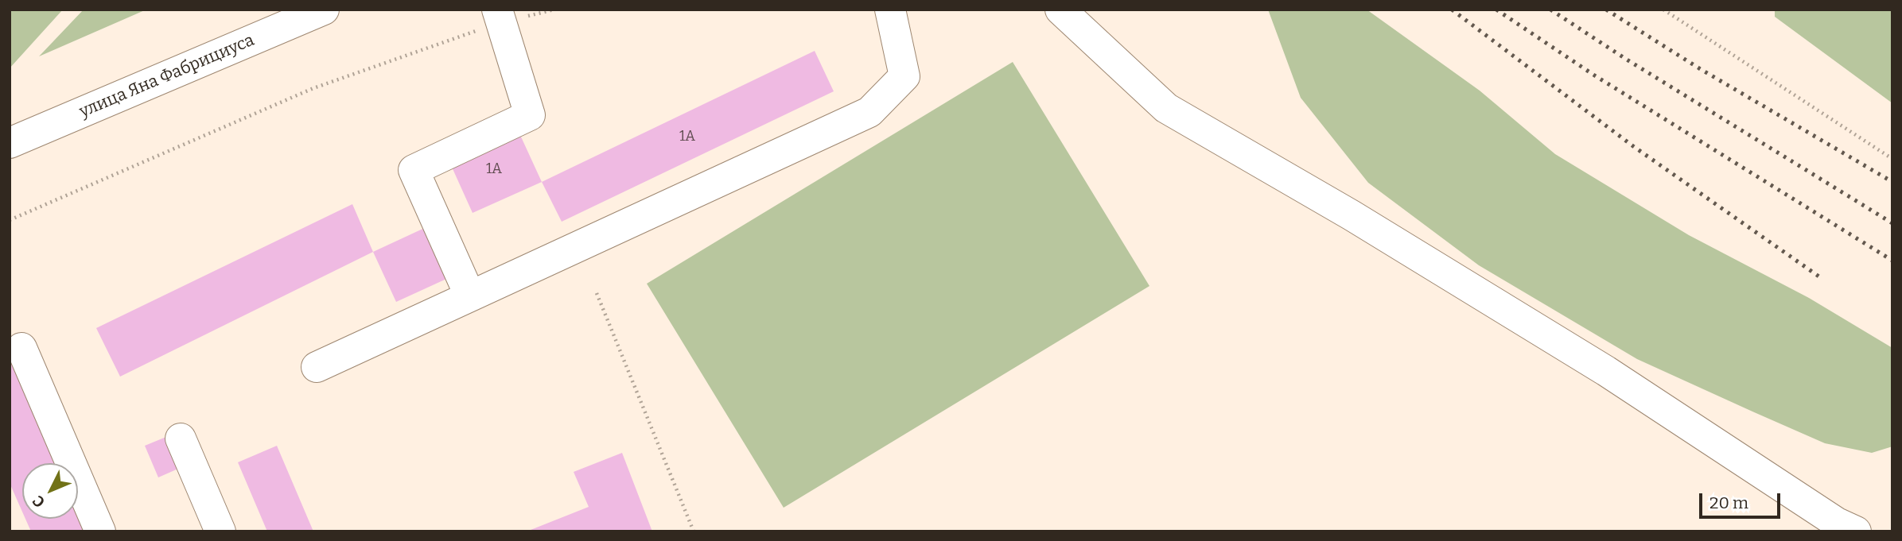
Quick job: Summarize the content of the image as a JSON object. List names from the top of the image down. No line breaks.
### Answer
{"streets":{"main road":["улица Яна Фабрициуса"]},"house_numbers":["1А","1А"],"scale_bar":"20 m","north":"bottom left"}
